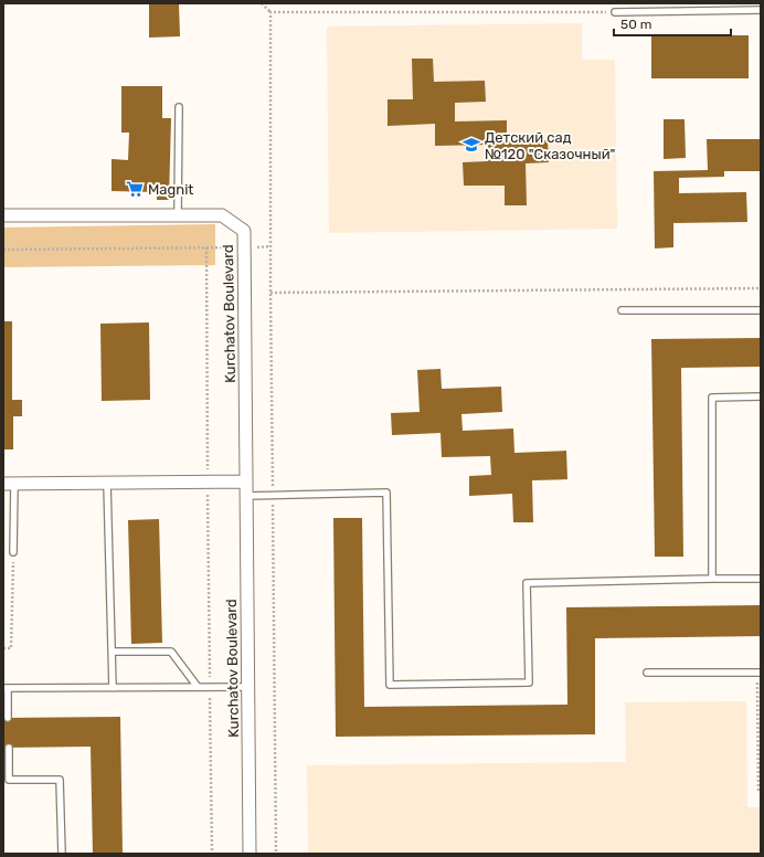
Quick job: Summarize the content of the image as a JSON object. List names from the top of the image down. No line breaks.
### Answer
{"streets":{"street":["Kurchatov Boulevard"]},"places":{"school or university":["Детский сад №120 \"Сказочный\""],"supermarket":["Magnit"]},"scale_bar":"50 m"}
